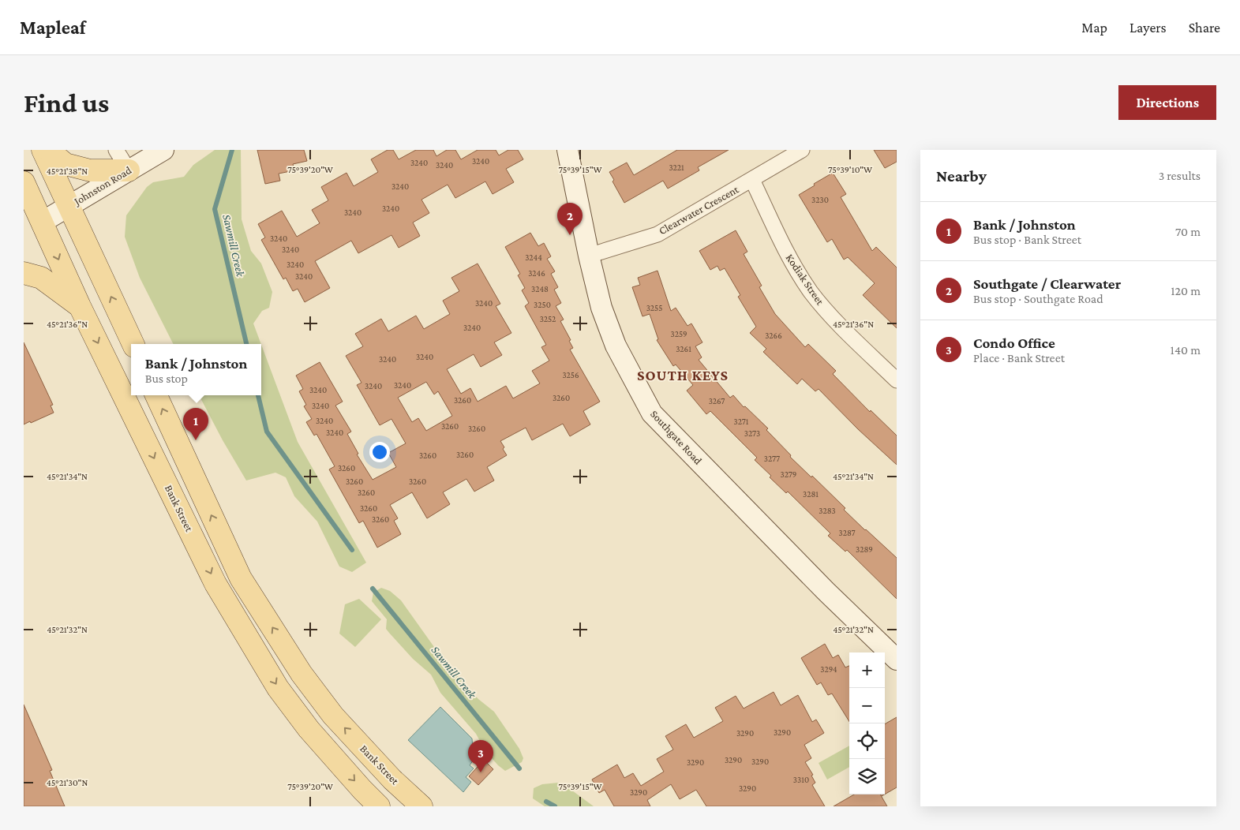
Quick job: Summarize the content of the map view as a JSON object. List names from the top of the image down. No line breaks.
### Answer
{"streets":{"main road":["Bank Street"],"street":["Johnston Road","Clearwater Crescent","Kodiak Street","Southgate Road"]},"crossings":[["Johnston Road","Bank Street"],["Clearwater Crescent","Kodiak Street"],["Clearwater Crescent","Southgate Road"]],"districts":["SOUTH KEYS"],"water":["Sawmill Creek"],"house_numbers":["3240","3240","3240","3221","3240","3230","3240","3240","3240","3240","3244","3240","3246","3240","3248","3240","3250","3255","3252","3240","3259","3266","3261","3240","3240","3256","3240","3240","3240","3260","3260","3267","3240","3240","3271","3260","3260","3240","3273","3260","3260","3277","3260","3279","3260","3260","3260","3281","3260","3283","3260","3287","3289","3294","3290","3290","3290","3290","3290","3310","3290","3290"],"page":{"header":"Mapleaf","nav":["Map","Layers","Share"],"buttons":"Directions","title":"Find us","heading":["Nearby","3 results"],"list":[{"mark":"1","name":"Bank / Johnston","note":"Bus stop · Bank Street","value":"70 m"},{"mark":"2","name":"Southgate / Clearwater","note":"Bus stop · Southgate Road","value":"120 m"},{"mark":"3","name":"Condo Office","note":"Place · Bank Street","value":"140 m"}],"pins":["2","1","3"],"popup":["Bank / Johnston","Bus stop"],"map_buttons":["+","−"]},"coordinates":["75°39'20\"W","75°39'15\"W","75°39'10\"W","45°21'38\"N","45°21'36\"N","45°21'34\"N","45°21'32\"N","45°21'30\"N"]}
